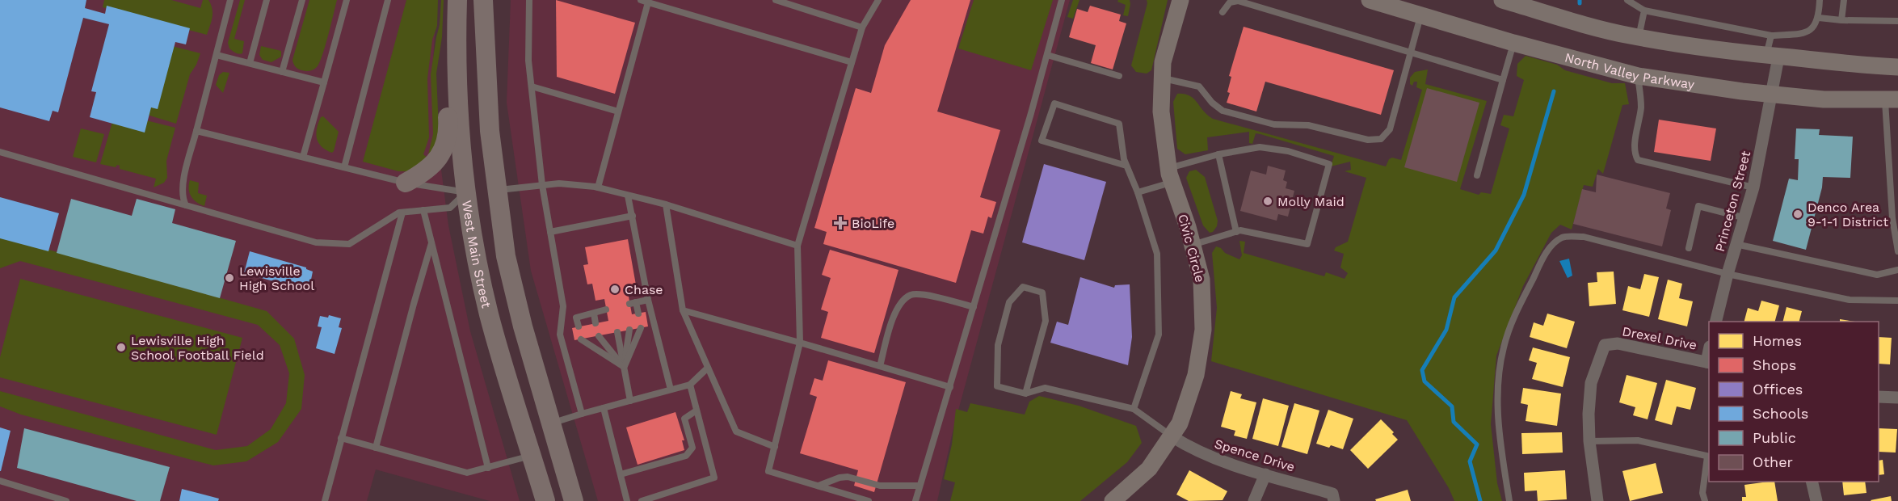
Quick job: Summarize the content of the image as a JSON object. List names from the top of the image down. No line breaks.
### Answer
{"streets":{"main road":["North Valley Parkway","Civic Circle","West Main Street"],"street":["Princeton Street","Drexel Drive","Spence Drive"]},"crossings":[["North Valley Parkway","Princeton Street"],["Civic Circle","Spence Drive"]],"places":{"other":["Molly Maid","Denco Area 9-1-1 District","Lewisville High School","Chase","Lewisville High School Football Field"],"health":["BioLife"]},"legend":["Homes","Shops","Offices","Schools","Public","Other"]}
